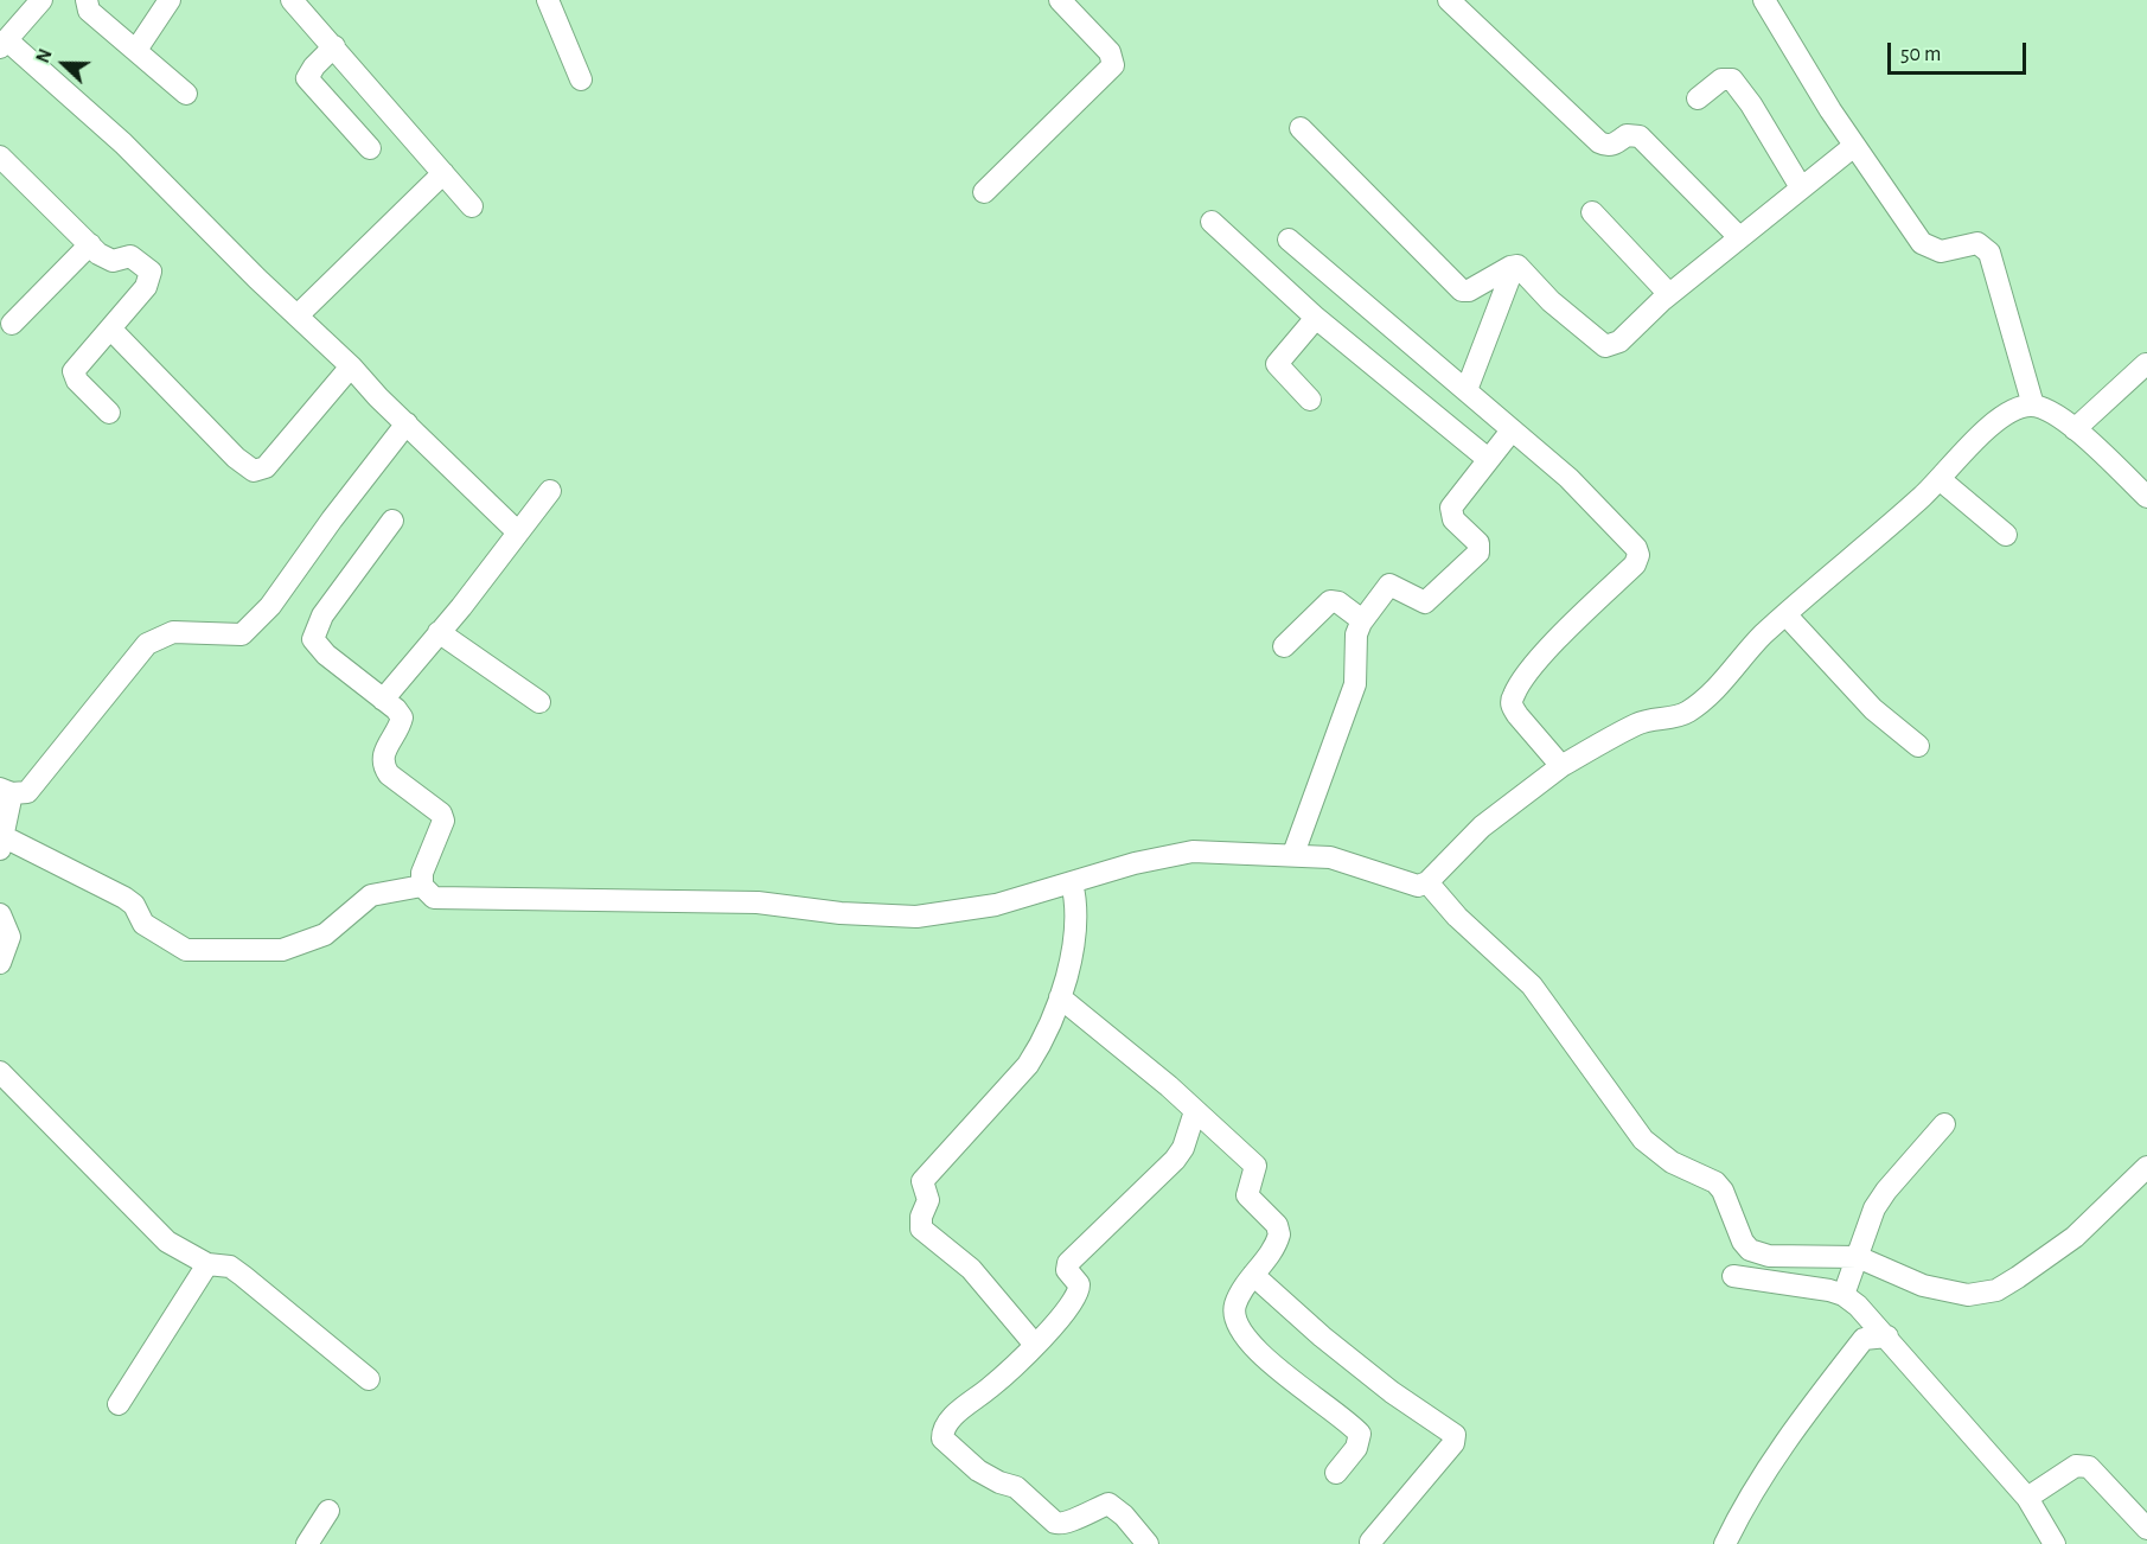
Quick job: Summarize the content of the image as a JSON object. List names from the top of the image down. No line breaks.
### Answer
{"scale_bar":"50 m","north":"left"}
